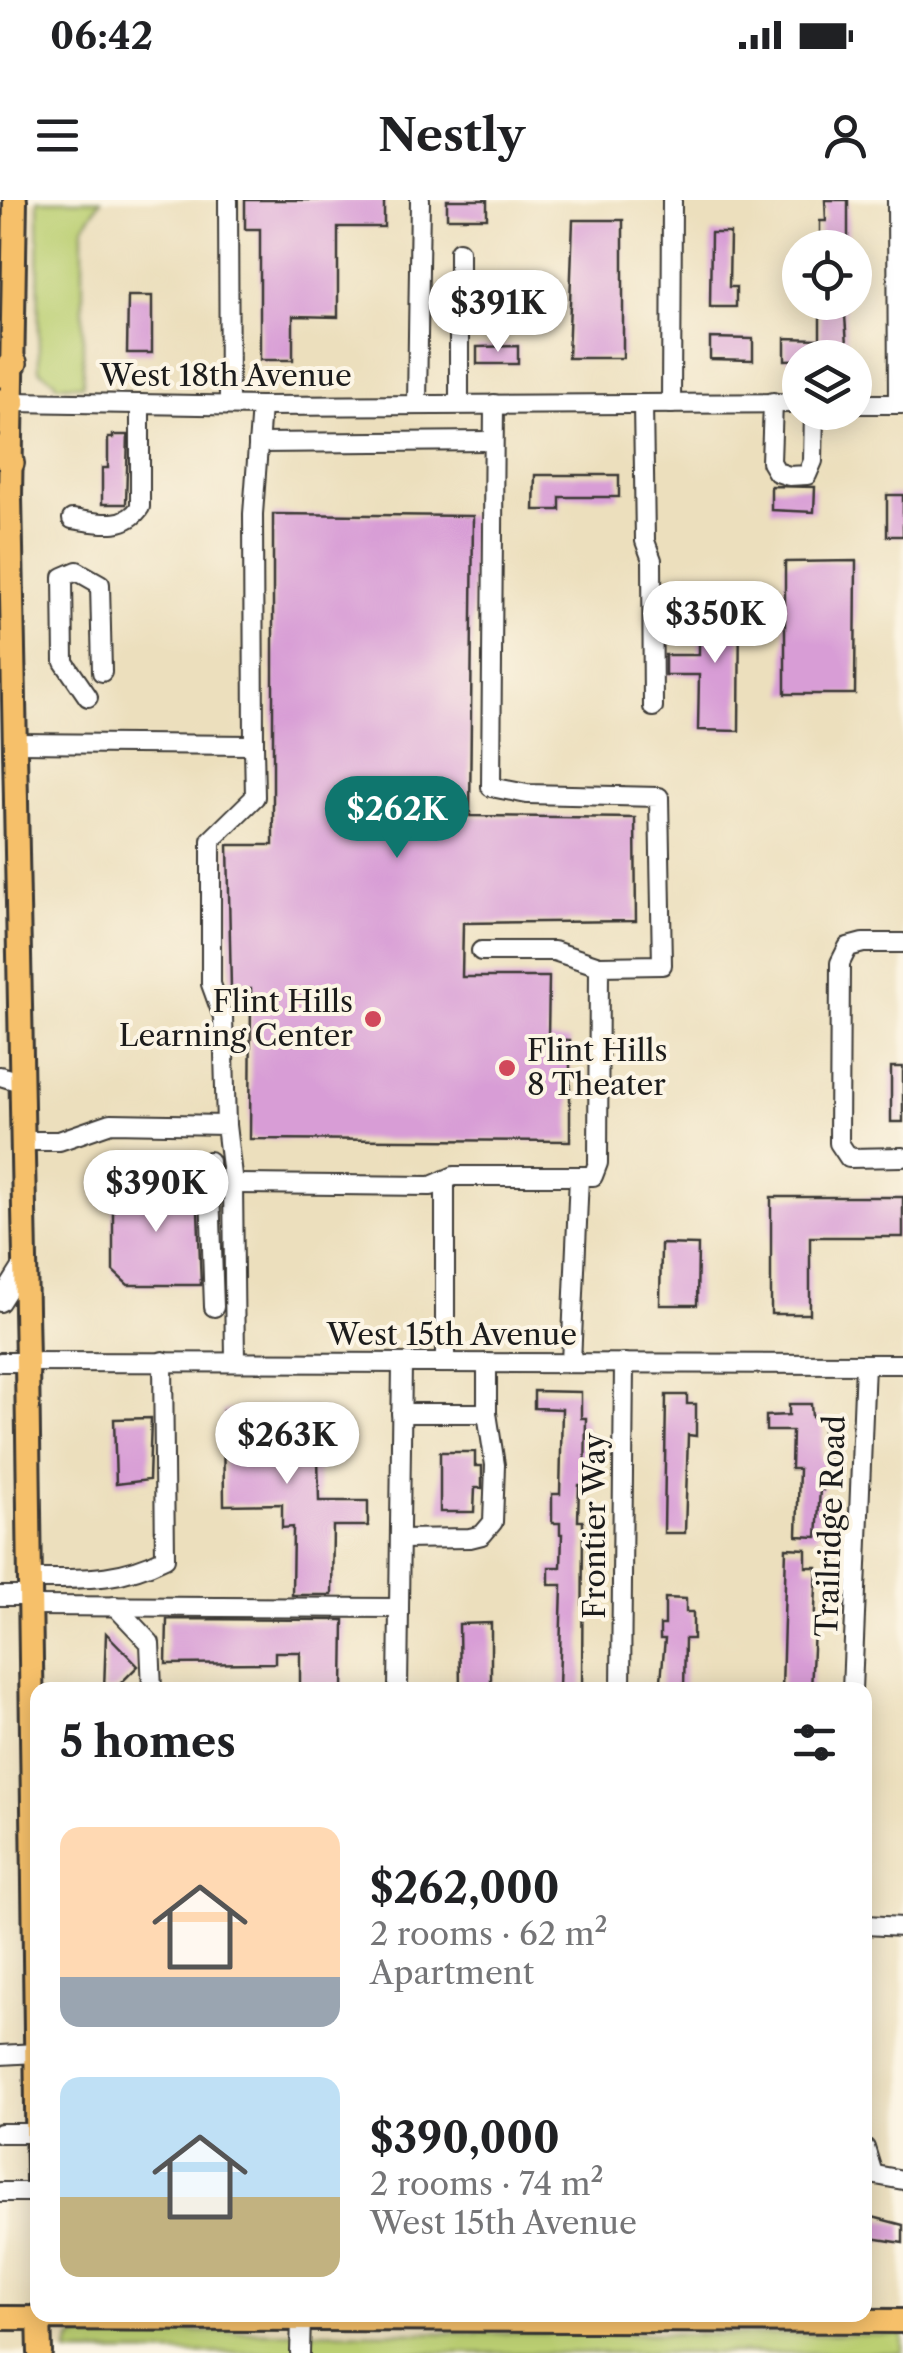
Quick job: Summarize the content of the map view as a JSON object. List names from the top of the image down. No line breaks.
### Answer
{"streets":{"street":["West 18th Avenue","West 15th Avenue","Frontier Way","Trailridge Road"]},"crossings":[["West 15th Avenue","Frontier Way"],["West 15th Avenue","Trailridge Road"]],"places":["Flint Hills Learning Center","Flint Hills 8 Theater"],"page":{"status":"06:42","header":"Nestly","price":["$391K","$350K","$262K","$390K","$263K"],"heading":"5 homes","list":[{"name":"$262,000","note":"2 rooms · 62 m² · Apartment"},{"name":"$390,000","note":"2 rooms · 74 m² · West 15th Avenue"}]}}
